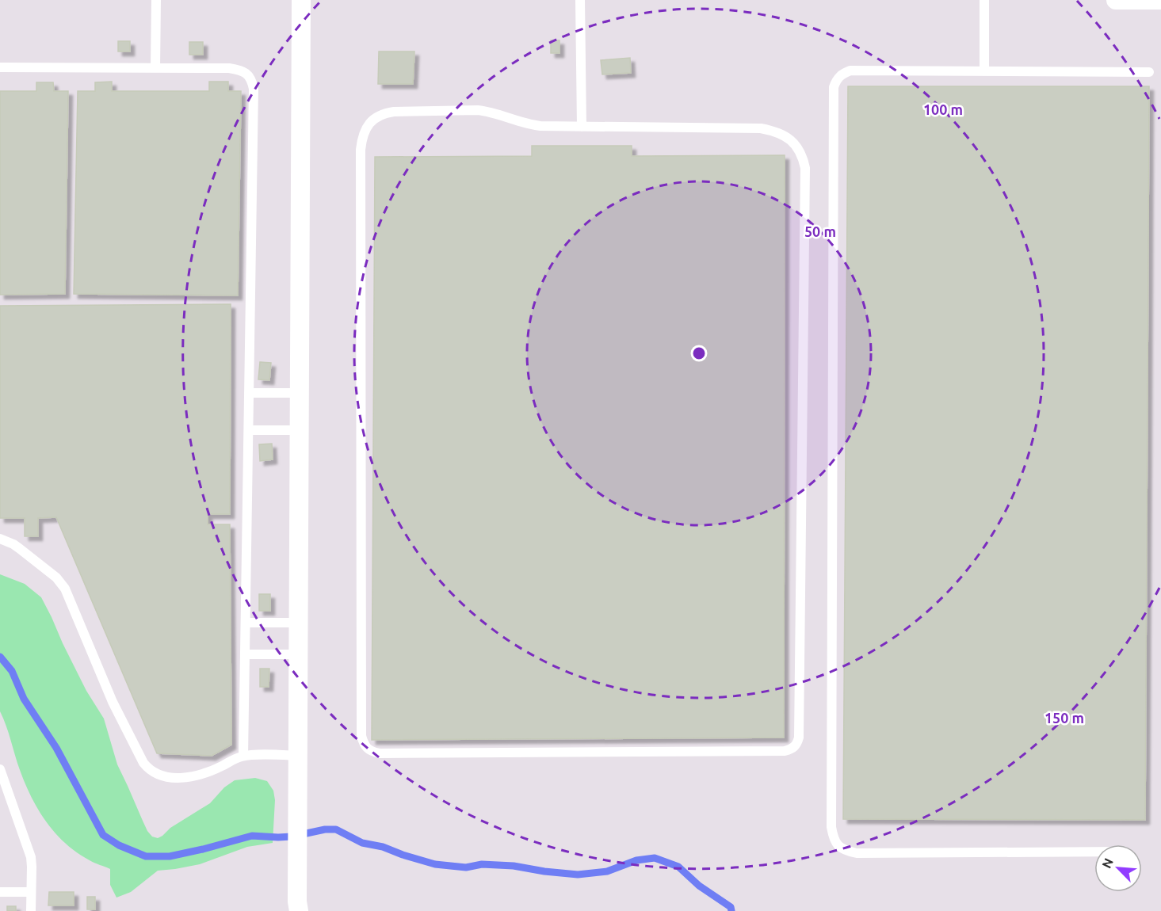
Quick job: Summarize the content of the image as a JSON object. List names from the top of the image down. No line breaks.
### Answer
{"north":"top left","rings":["100 m","50 m","150 m"]}
